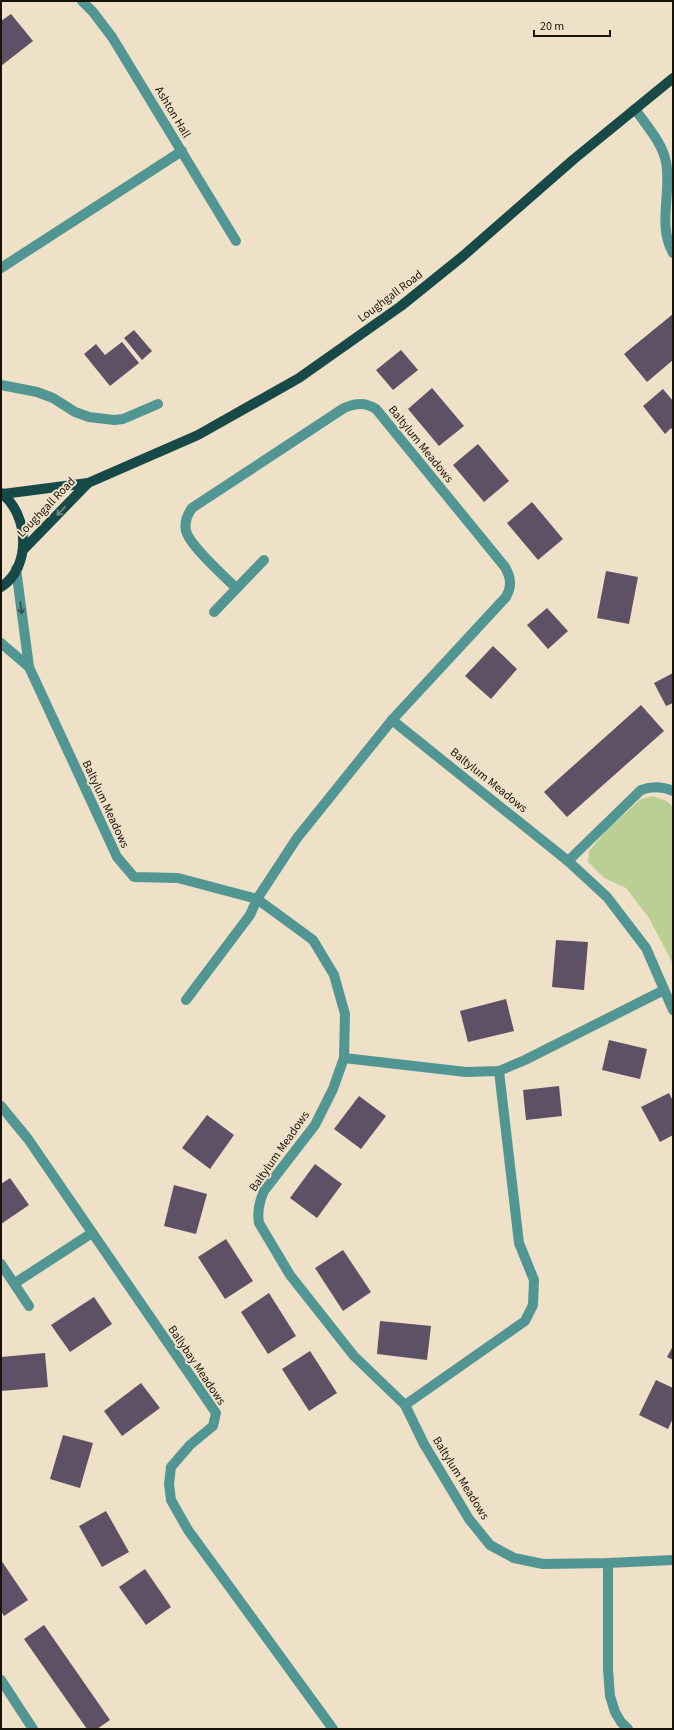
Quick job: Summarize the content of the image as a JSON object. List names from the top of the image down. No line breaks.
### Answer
{"streets":{"main road":["Loughgall Road"],"street":["Ashton Hall","Baltylum Meadows","Ballybay Meadows"]},"scale_bar":"20 m"}
